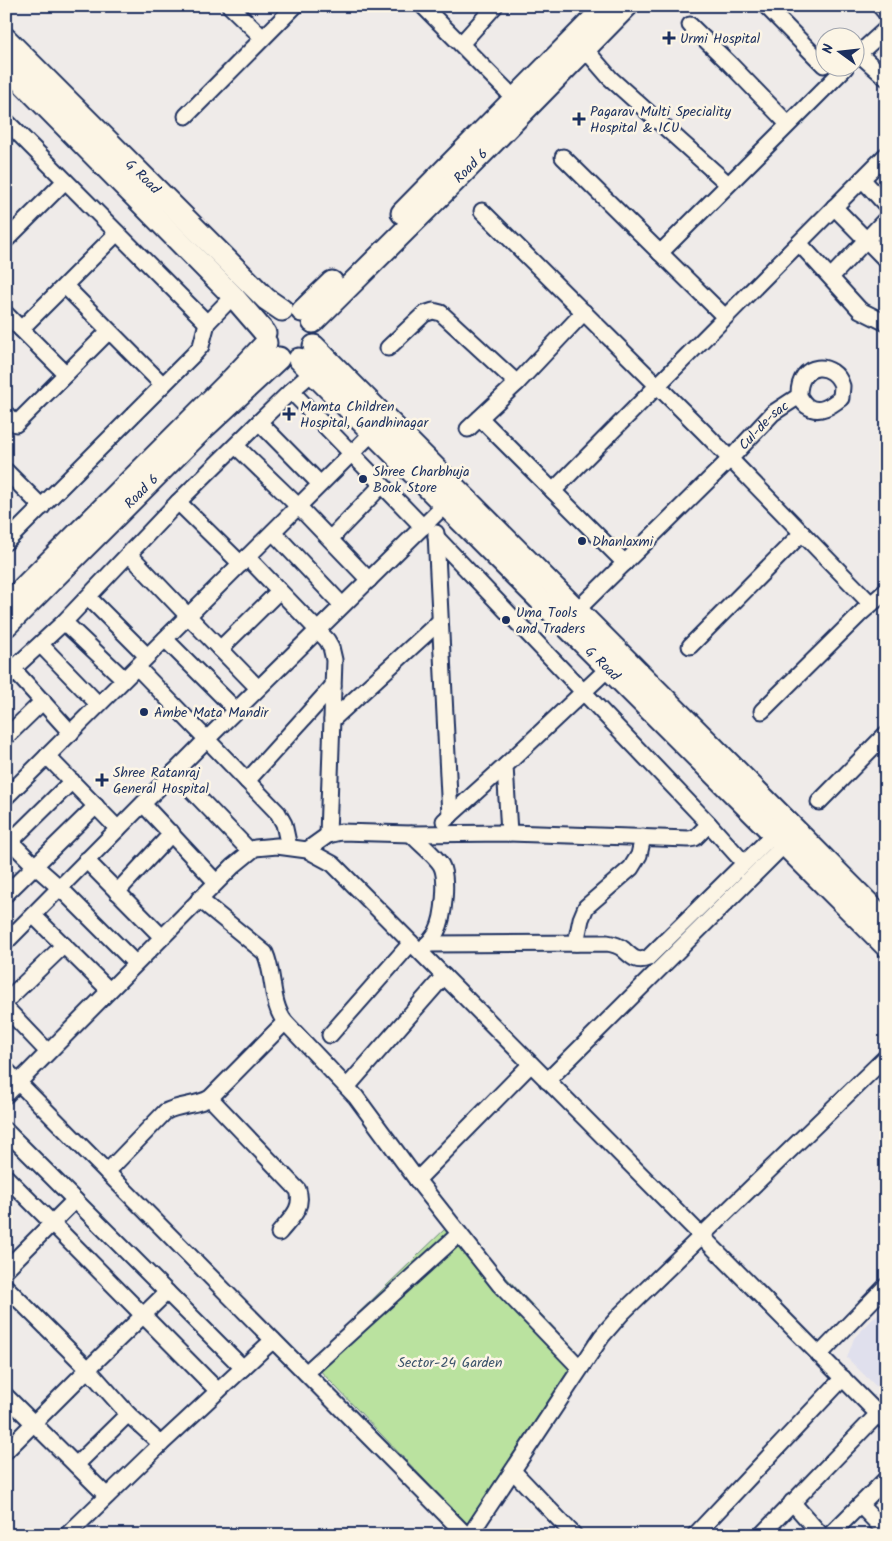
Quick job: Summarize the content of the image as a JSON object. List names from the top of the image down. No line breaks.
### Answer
{"streets":{"street":["Road 6","G Road","Cul-de-sac"]},"crossings":[["Road 6","G Road"],["G Road","Cul-de-sac"]],"parks":["Sector-24 Garden"],"places":{"health":["Urmi Hospital","Pagarav Multi Speciality Hospital & ICU","Mamta Children Hospital, Gandhinagar","Shree Ratanraj General Hospital"],"other":["Shree Charbhuja Book Store","Dhanlaxmi","Uma Tools and Traders","Ambe Mata Mandir"]},"north":"left"}
